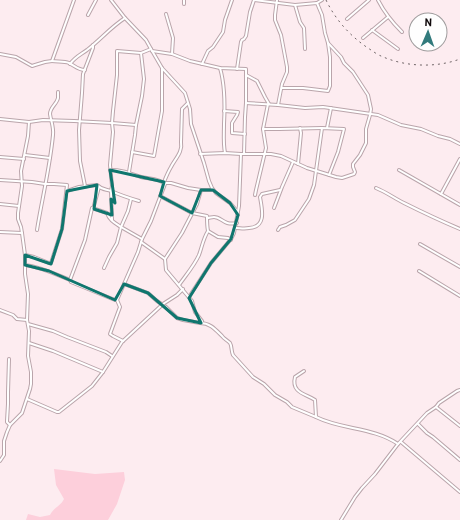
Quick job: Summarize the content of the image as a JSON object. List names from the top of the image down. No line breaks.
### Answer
{"north":"top"}
